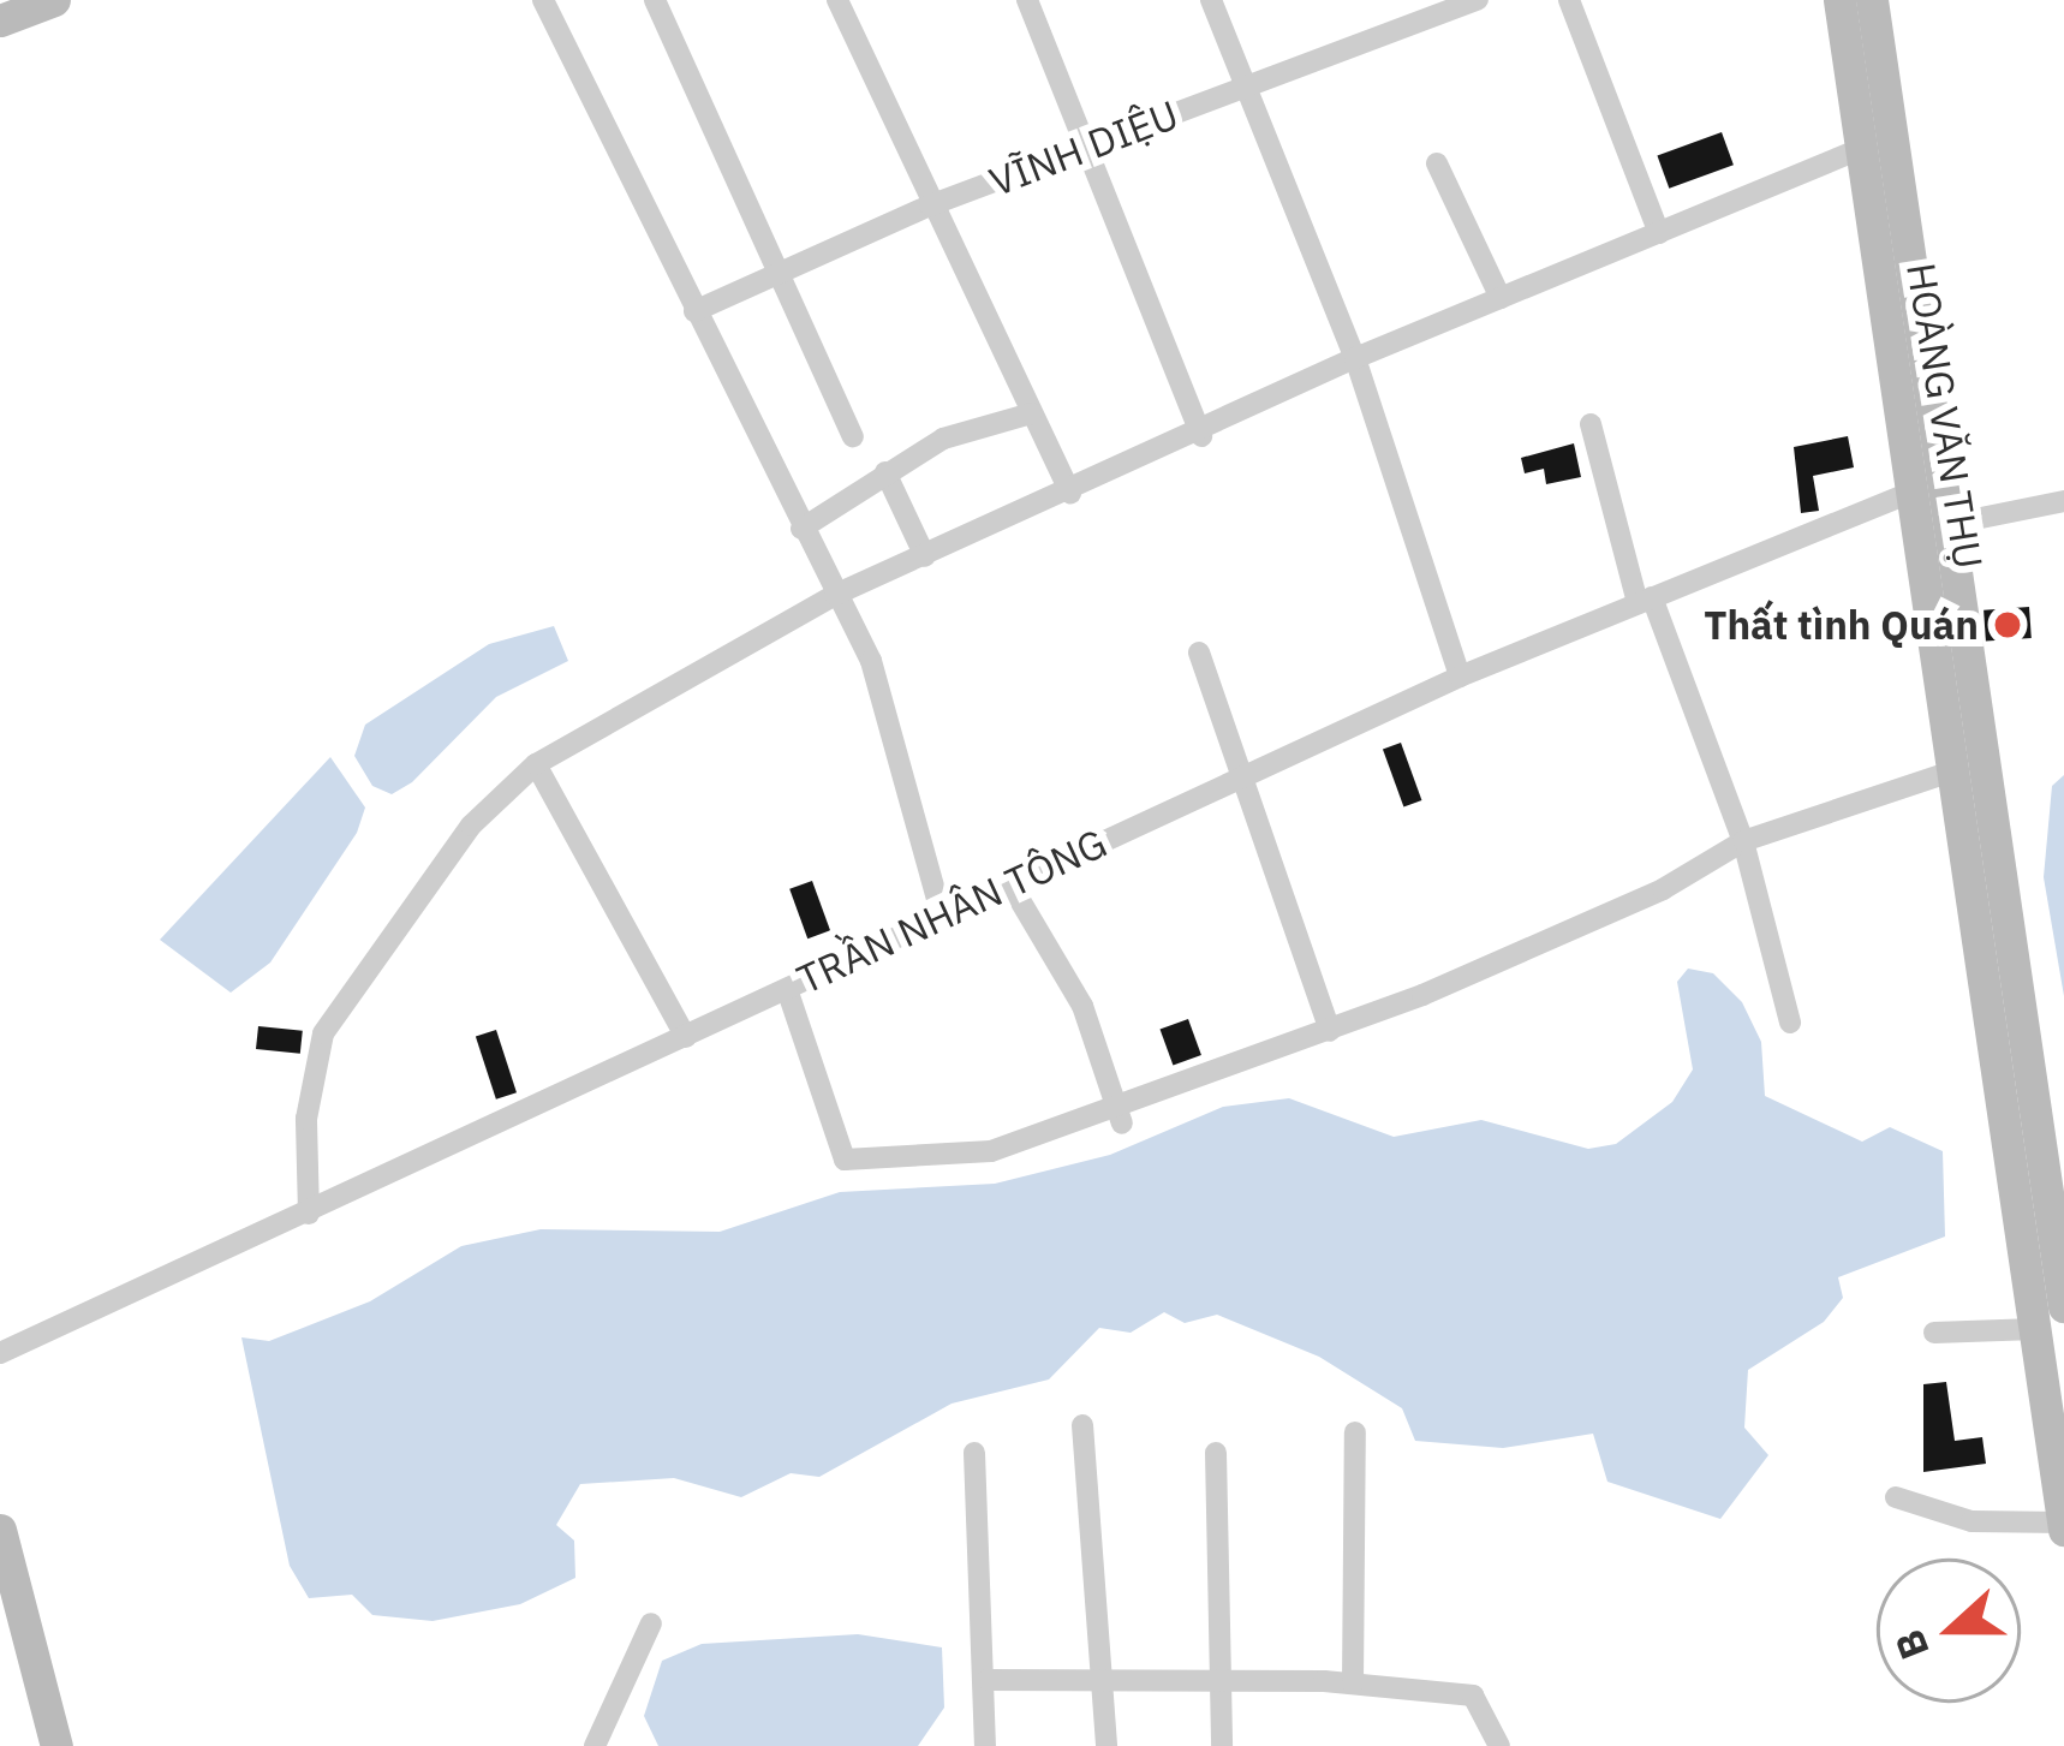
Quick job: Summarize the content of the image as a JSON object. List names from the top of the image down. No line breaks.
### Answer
{"streets":{"main road":["HOÀNG VĂN THỤ"],"street":["VĨNH DIỆU","TRẦN NHÂN TÔNG"]},"crossings":[["HOÀNG VĂN THỤ","TRẦN NHÂN TÔNG"]],"places":["Thất tình Quán"],"north":"left"}
